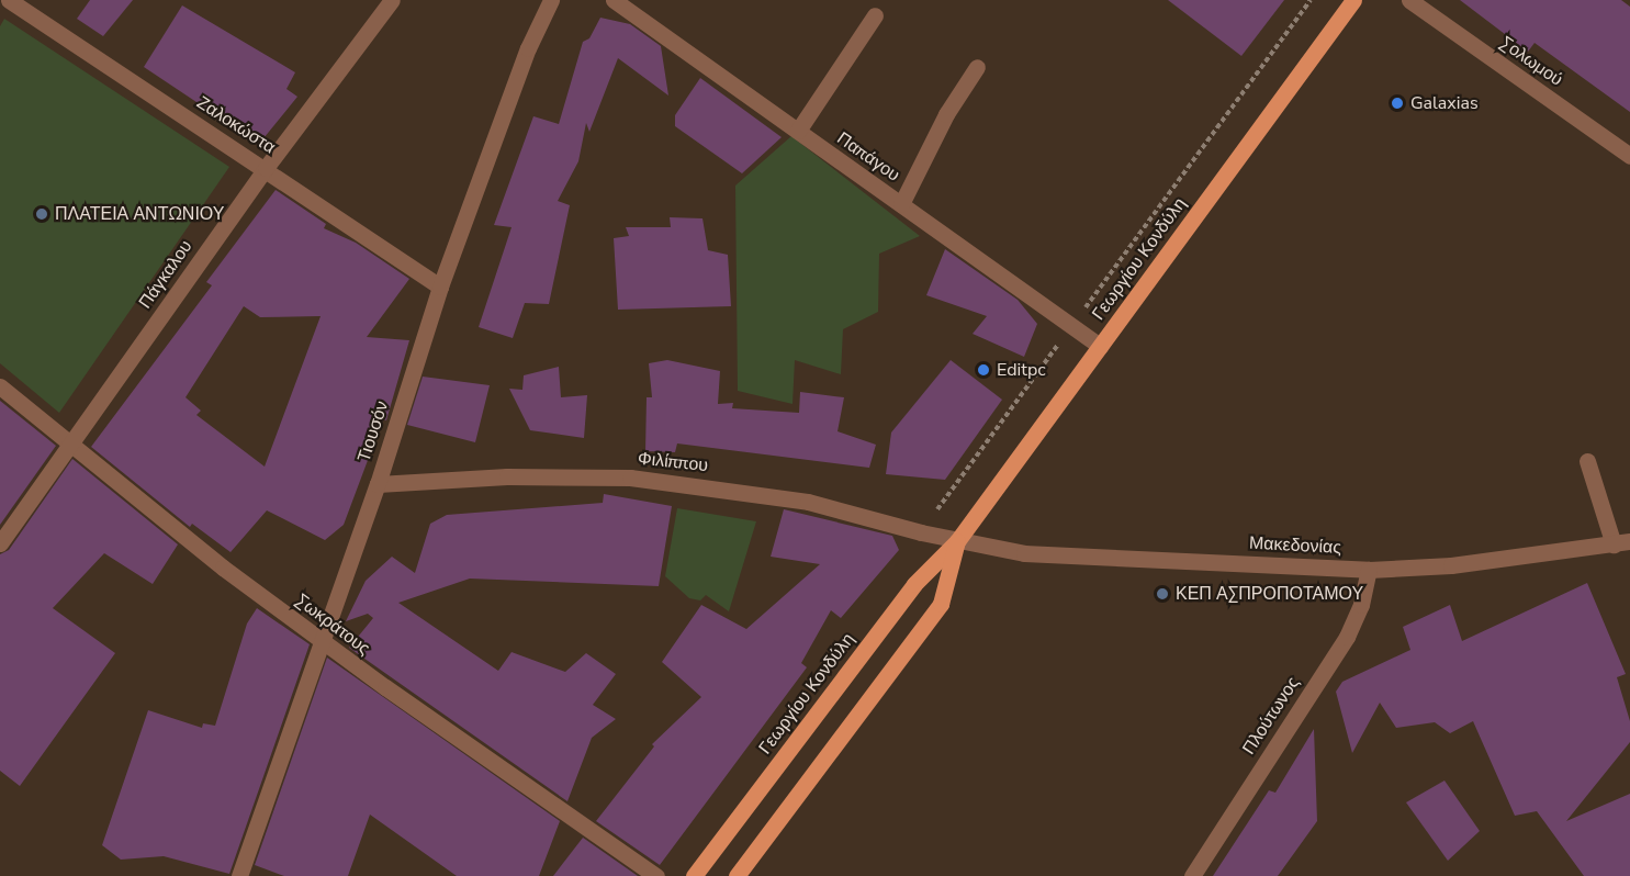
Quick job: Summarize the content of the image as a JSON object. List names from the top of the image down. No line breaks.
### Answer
{"streets":{"main road":["Γεωργίου Κονδύλη"],"street":["Σολωμού","Ζαλοκώστα","Παπάγου","Πάγκαλου","Τιουσόν","Φιλίππου","Μακεδονίας","Σωκράτους","Πλούτωνος"]},"crossings":[["Ζαλοκώστα","Πάγκαλου"],["Ζαλοκώστα","Τιουσόν"],["Παπάγου","Γεωργίου Κονδύλη"],["Γεωργίου Κονδύλη","Φιλίππου"],["Γεωργίου Κονδύλη","Μακεδονίας"],["Πάγκαλου","Σωκράτους"],["Τιουσόν","Φιλίππου"],["Τιουσόν","Σωκράτους"],["Φιλίππου","Μακεδονίας"],["Μακεδονίας","Πλούτωνος"]],"places":["Galaxias","ΠΛΑΤΕΙΑ ΑΝΤΩΝΙΟΥ","Editpc","ΚΕΠ ΑΣΠΡΟΠΟΤΑΜΟΥ"]}
